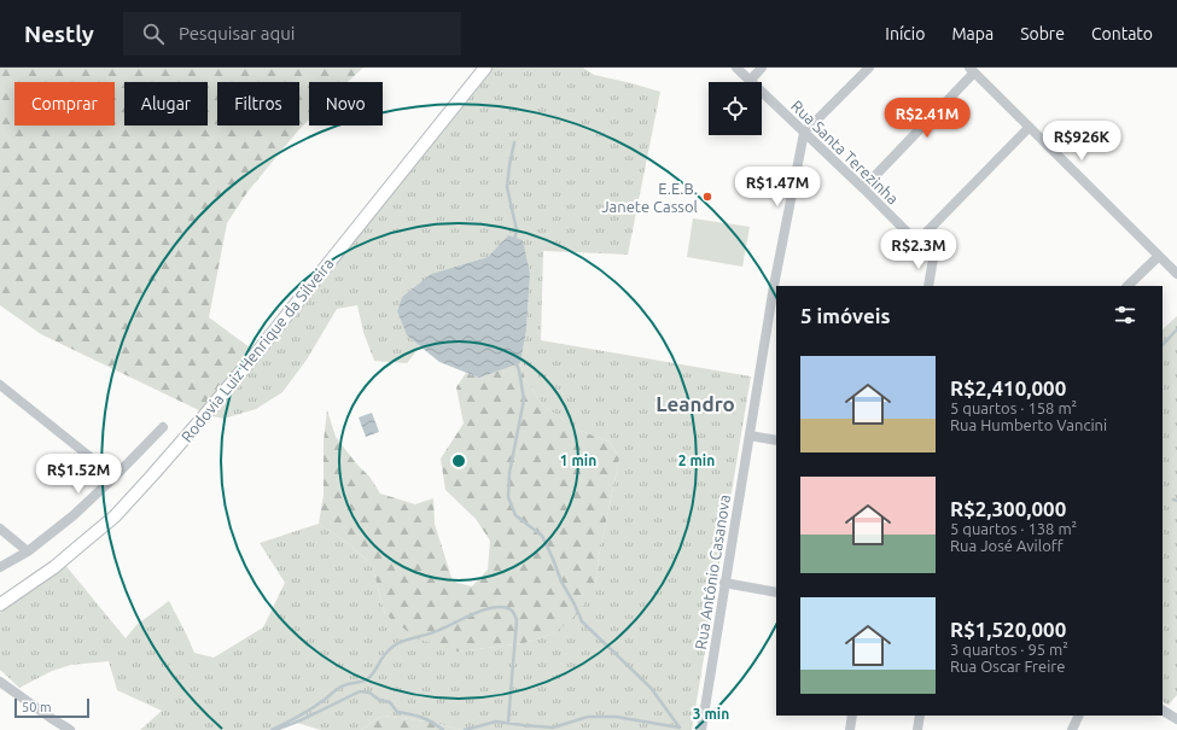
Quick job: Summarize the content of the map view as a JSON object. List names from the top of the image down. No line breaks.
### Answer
{"streets":{"main road":["Rodovia Luiz Henrique da Silveira"],"street":["Rua Santa Terezinha","Rua Antônio Casanova"]},"crossings":[["Rua Santa Terezinha","Rua Antônio Casanova"]],"districts":["Leandro"],"places":["E.E.B. Janete Cassol"],"scale_bar":"50 m","page":{"header":"Nestly","search":"Pesquisar aqui","nav":["Início","Mapa","Sobre","Contato"],"chip":["Comprar","Alugar","Filtros","Novo"],"price":["R$2.41M","R$926K","R$1.47M","R$2.3M","R$1.52M"],"heading":"5 imóveis","list":[{"name":"R$2,410,000","note":"5 quartos · 158 m² · Rua Humberto Vancini"},{"name":"R$2,300,000","note":"5 quartos · 138 m² · Rua José Aviloff"},{"name":"R$1,520,000","note":"3 quartos · 95 m² · Rua Oscar Freire"}],"scale":"50 m"},"rings":["1 min","2 min","3 min"]}
